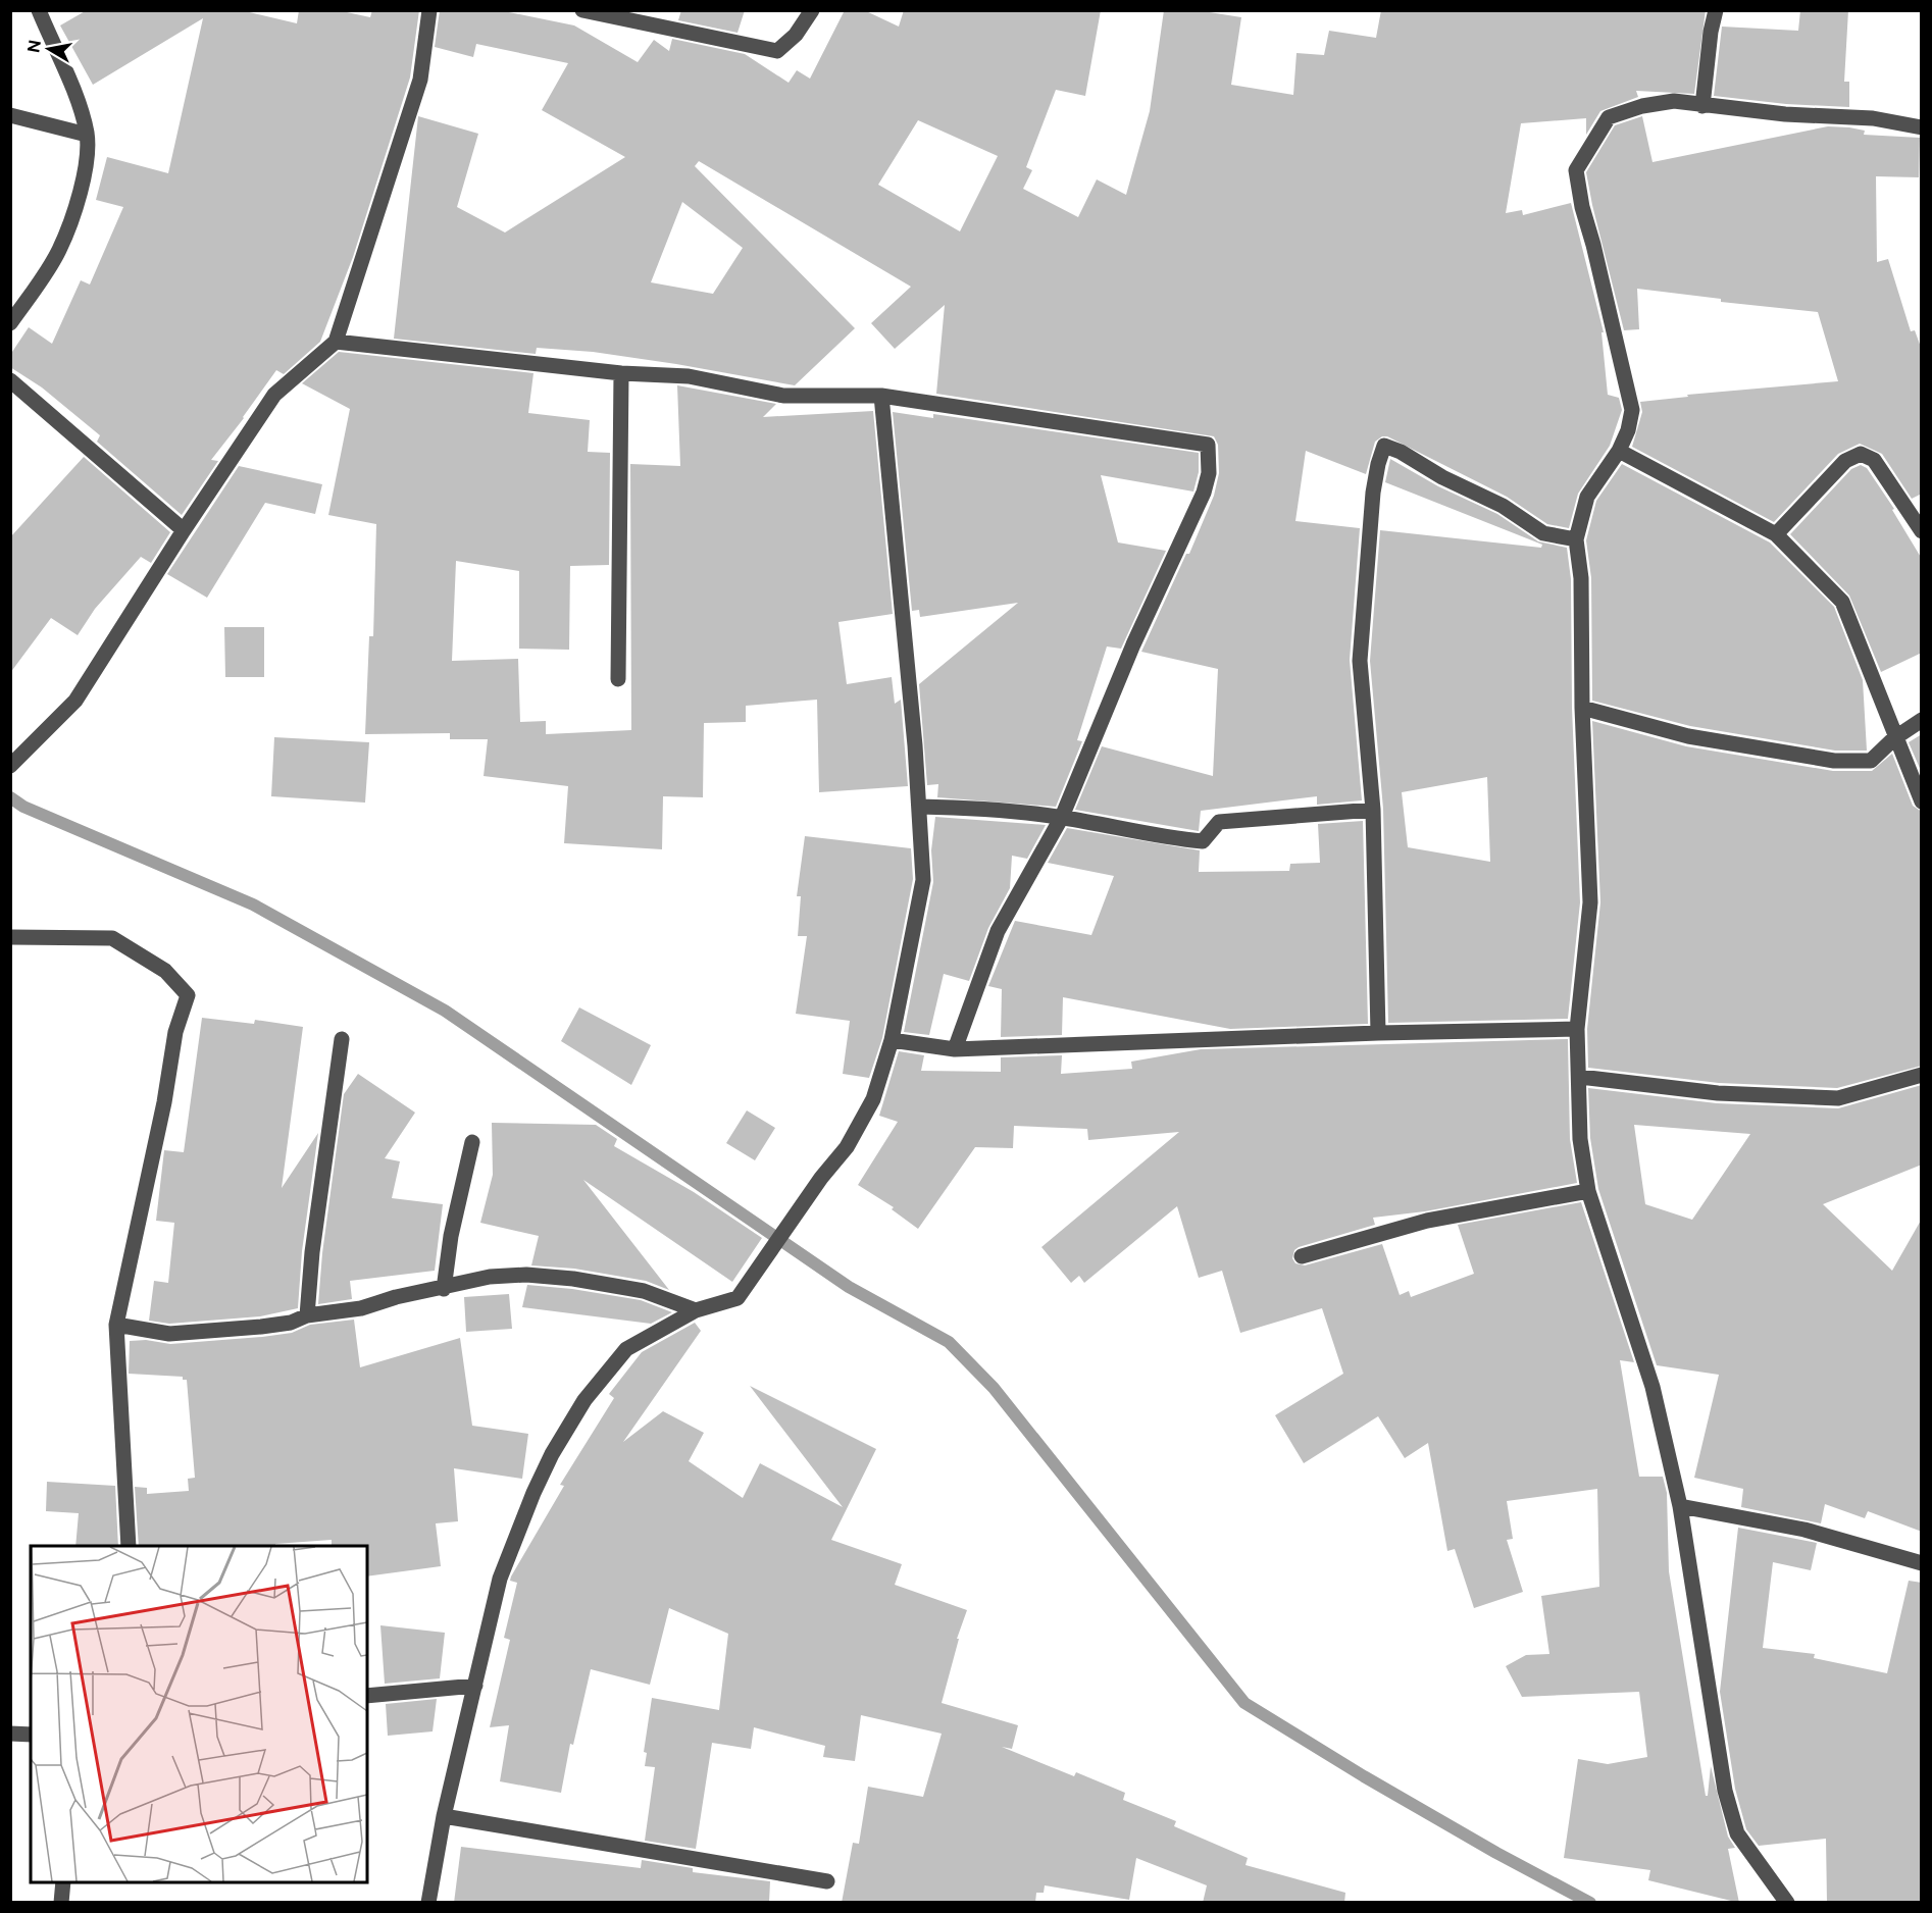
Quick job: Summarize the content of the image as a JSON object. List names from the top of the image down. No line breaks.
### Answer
{"north":"left"}
